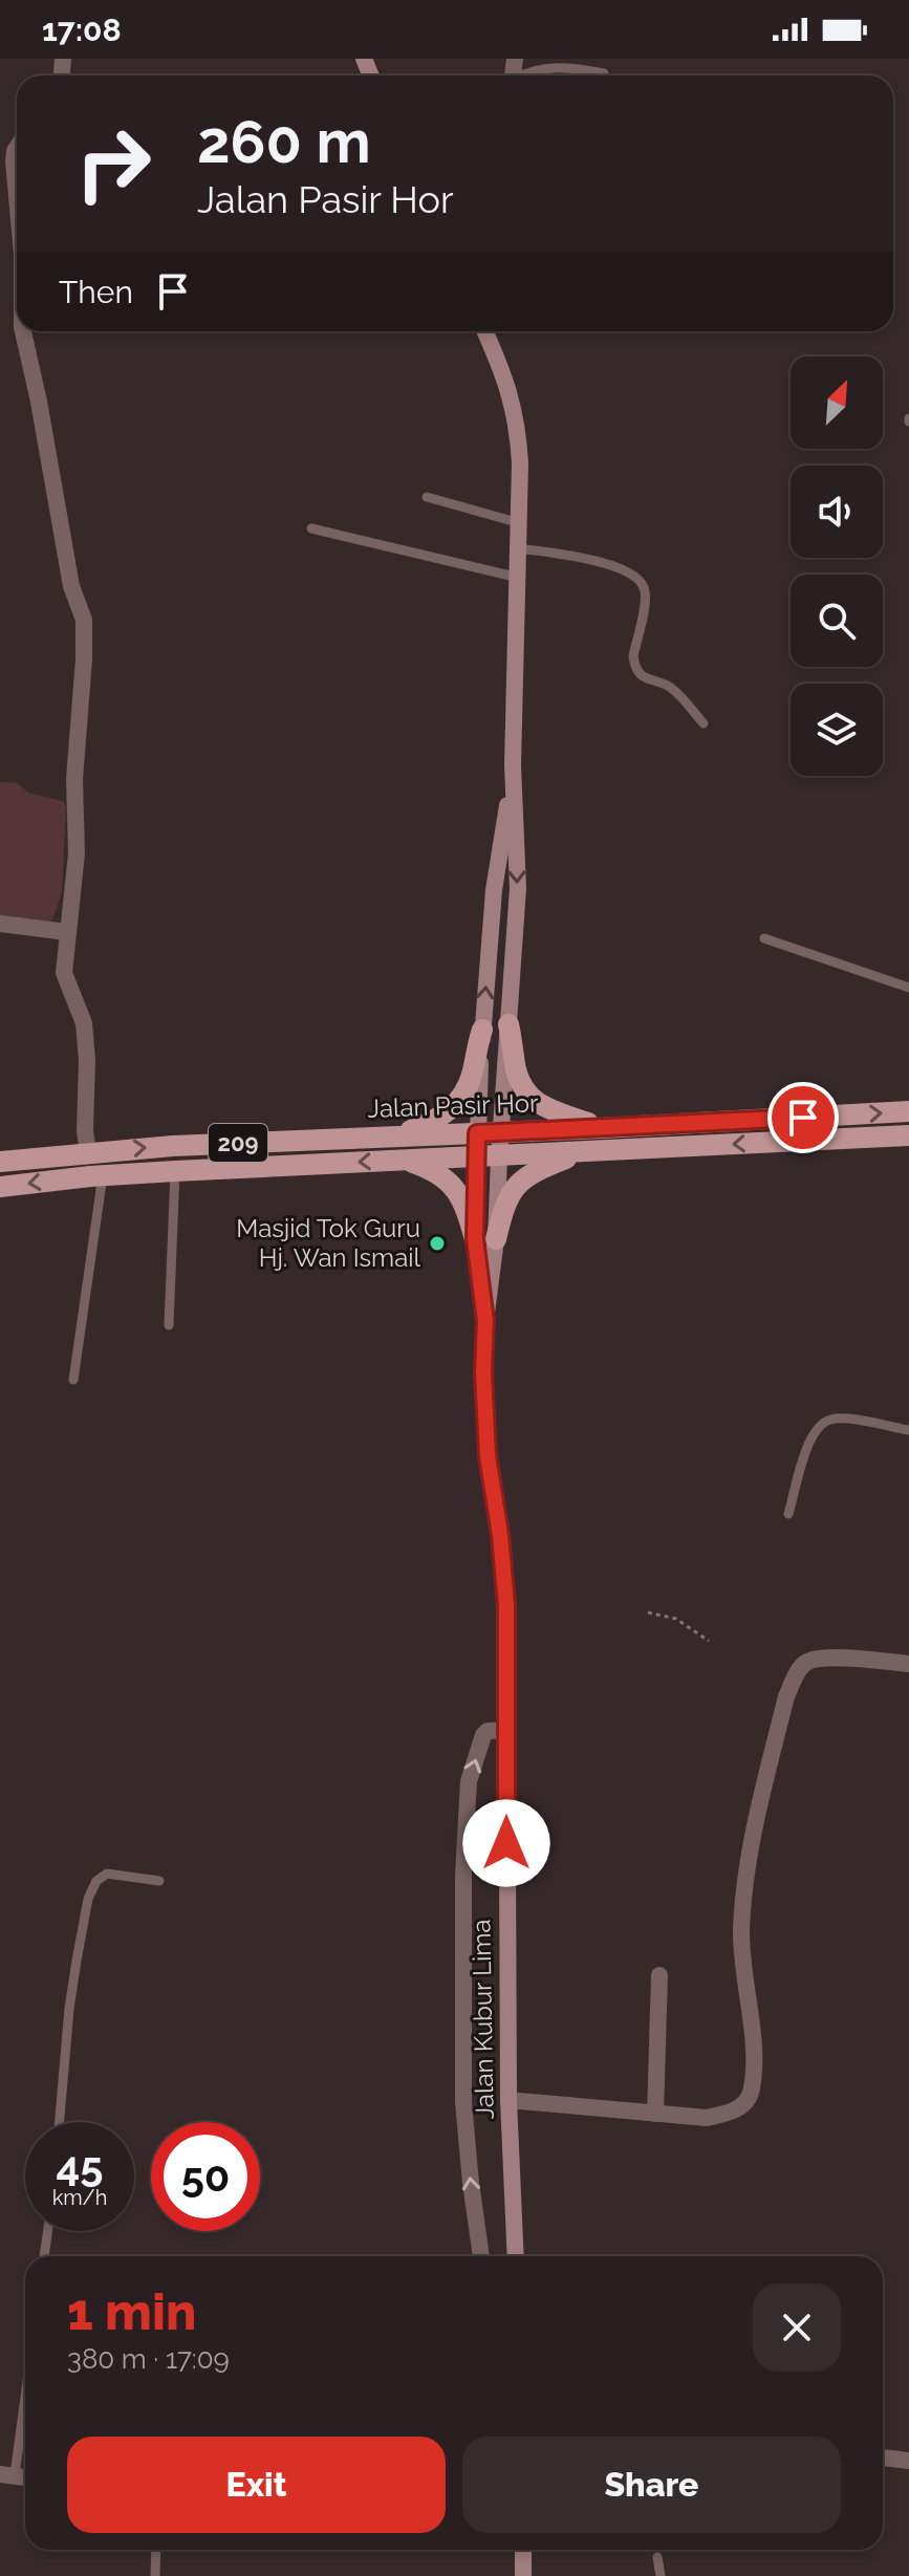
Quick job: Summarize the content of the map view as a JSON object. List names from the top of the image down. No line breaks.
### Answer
{"streets":{"main road":["Jalan Pasir Hor","209","Jalan Kubur Lima"]},"crossings":[["Jalan Pasir Hor","Jalan Kubur Lima"]],"places":["Masjid Tok Guru Hj. Wan Ismail"],"north":"top right","page":{"status":"17:08","turn":["260 m","Jalan Pasir Hor"],"then":"Then","speed":"45 km/h","limit":"50","heading":["1 min","380 m · 17:09"],"buttons":["Exit","Share"]}}
